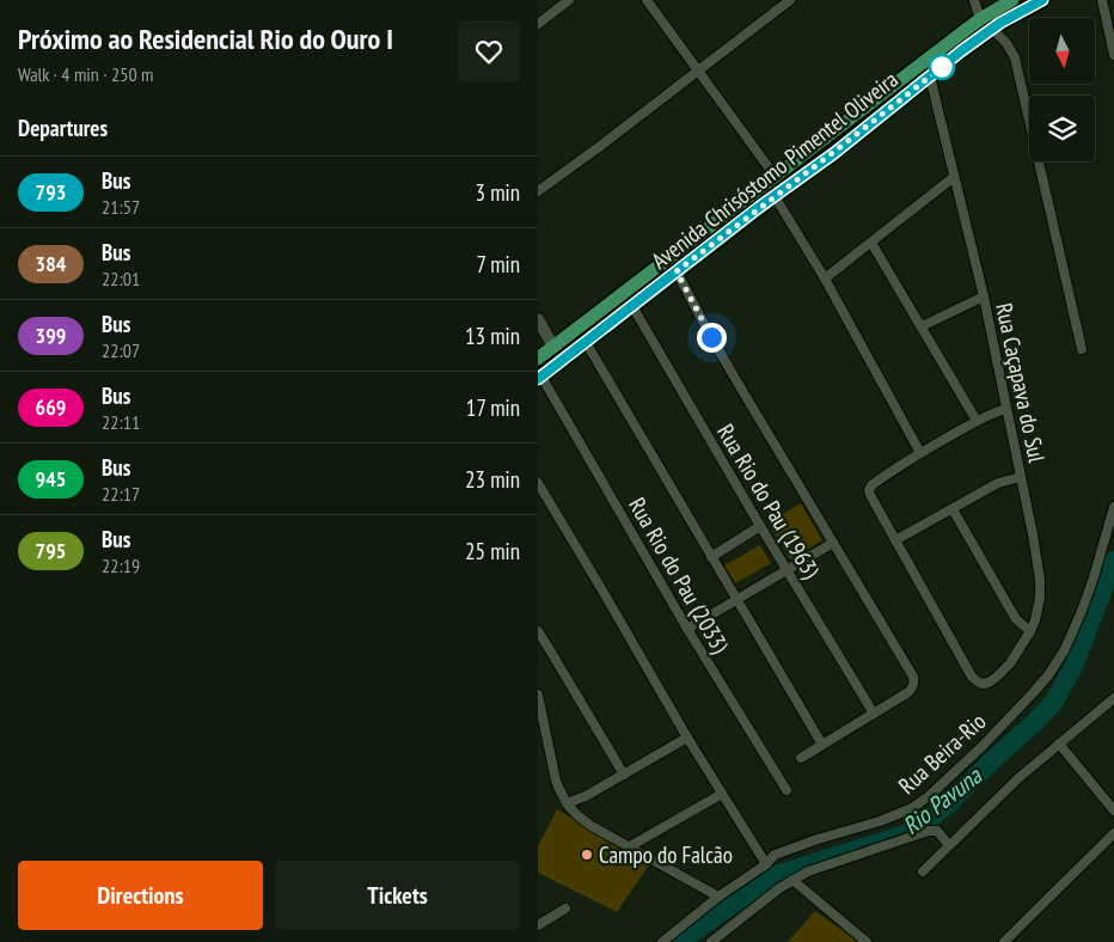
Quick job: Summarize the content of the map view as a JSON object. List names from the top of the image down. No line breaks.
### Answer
{"streets":{"main road":["Avenida Chrisóstomo Pimentel Oliveira"],"street":["Rua Caçapava do Sul","Rua Rio do Pau (1963)","Rua Rio do Pau (2033)","Rua Beira-Rio"]},"crossings":[["Avenida Chrisóstomo Pimentel Oliveira","Rua Caçapava do Sul"],["Avenida Chrisóstomo Pimentel Oliveira","Rua Rio do Pau (1963)"],["Avenida Chrisóstomo Pimentel Oliveira","Rua Rio do Pau (2033)"]],"water":["Rio Pavuna"],"places":["Campo do Falcão"],"lines":["bus line 793"],"north":"bottom","page":{"heading":[["Próximo ao Residencial Rio do Ouro I","Walk · 4 min · 250 m"],"Departures"],"list":[{"mark":"793","name":"Bus","note":"21:57","value":"3 min"},{"mark":"384","name":"Bus","note":"22:01","value":"7 min"},{"mark":"399","name":"Bus","note":"22:07","value":"13 min"},{"mark":"669","name":"Bus","note":"22:11","value":"17 min"},{"mark":"945","name":"Bus","note":"22:17","value":"23 min"},{"mark":"795","name":"Bus","note":"22:19","value":"25 min"}],"buttons":["Directions","Tickets"]}}
